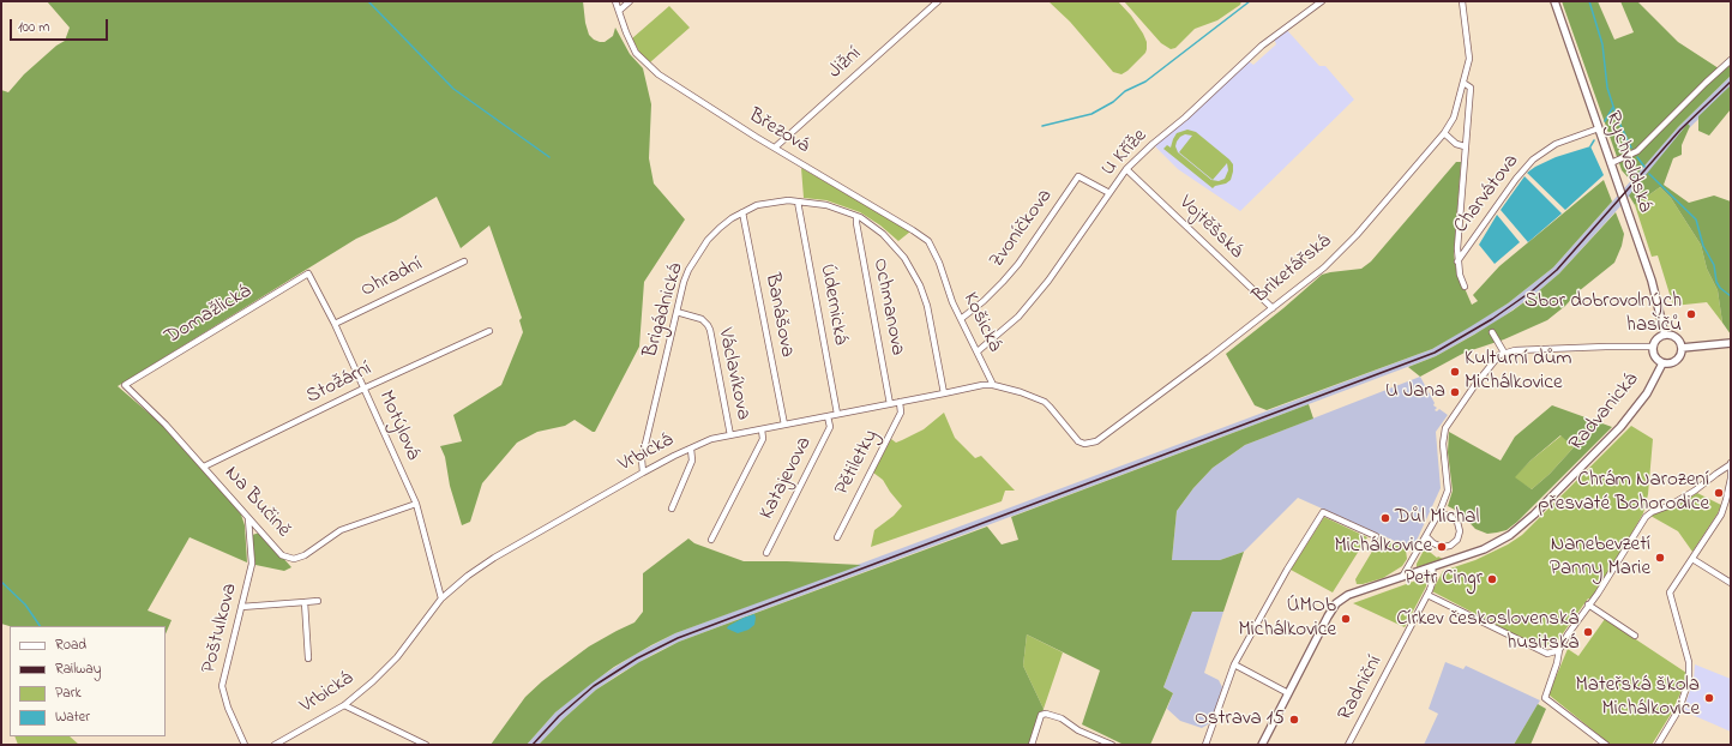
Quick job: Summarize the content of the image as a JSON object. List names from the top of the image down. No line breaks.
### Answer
{"streets":{"street":["Jižní","Březová","U Kříže","Rychvaldská","Charvátova","Vojtěšská","Zvoníčkova","Briketářská","Ohradní","Údernická","Ochmanova","Brigádnická","Domažlická","Banášova","Košická","Václavíkova","Stožární","Radvanická","Motýlová","Vrbická","Pětiletky","Katajevova","Na Bučině","Poštulkova","Radniční"]},"crossings":[["Jižní","Březová"],["Březová","Košická"],["U Kříže","Vojtěšská"],["U Kříže","Zvoníčkova"],["U Kříže","Košická"],["Rychvaldská","Charvátova"],["Rychvaldská","Radvanická"],["Vojtěšská","Briketářská"],["Zvoníčkova","Košická"],["Briketářská","Vrbická"],["Ohradní","Motýlová"],["Údernická","Brigádnická"],["Údernická","Vrbická"],["Ochmanova","Brigádnická"],["Ochmanova","Vrbická"],["Brigádnická","Banášova"],["Brigádnická","Václavíkova"],["Brigádnická","Vrbická"],["Domažlická","Motýlová"],["Domažlická","Na Bučině"],["Banášova","Vrbická"],["Košická","Vrbická"],["Václavíkova","Vrbická"],["Stožární","Motýlová"],["Stožární","Na Bučině"],["Radvanická","Radniční"],["Motýlová","Vrbická"],["Motýlová","Na Bučině"],["Vrbická","Pětiletky"],["Vrbická","Katajevova"],["Na Bučině","Poštulkova"]],"places":["Sbor dobrovolných hasičů","Kulturní dům Michálkovice","U Jana","Chrám Narození přesvaté Bohorodice","Důl Michal","Michálkovice","Nanebevzetí Panny Marie","Petr Cingr","ÚMOb Michálkovice","Církev československá husitská","Mateřská škola Michálkovice","Ostrava 15"],"legend":["Road","Railway","Park","Water"],"scale_bar":"100 m"}
